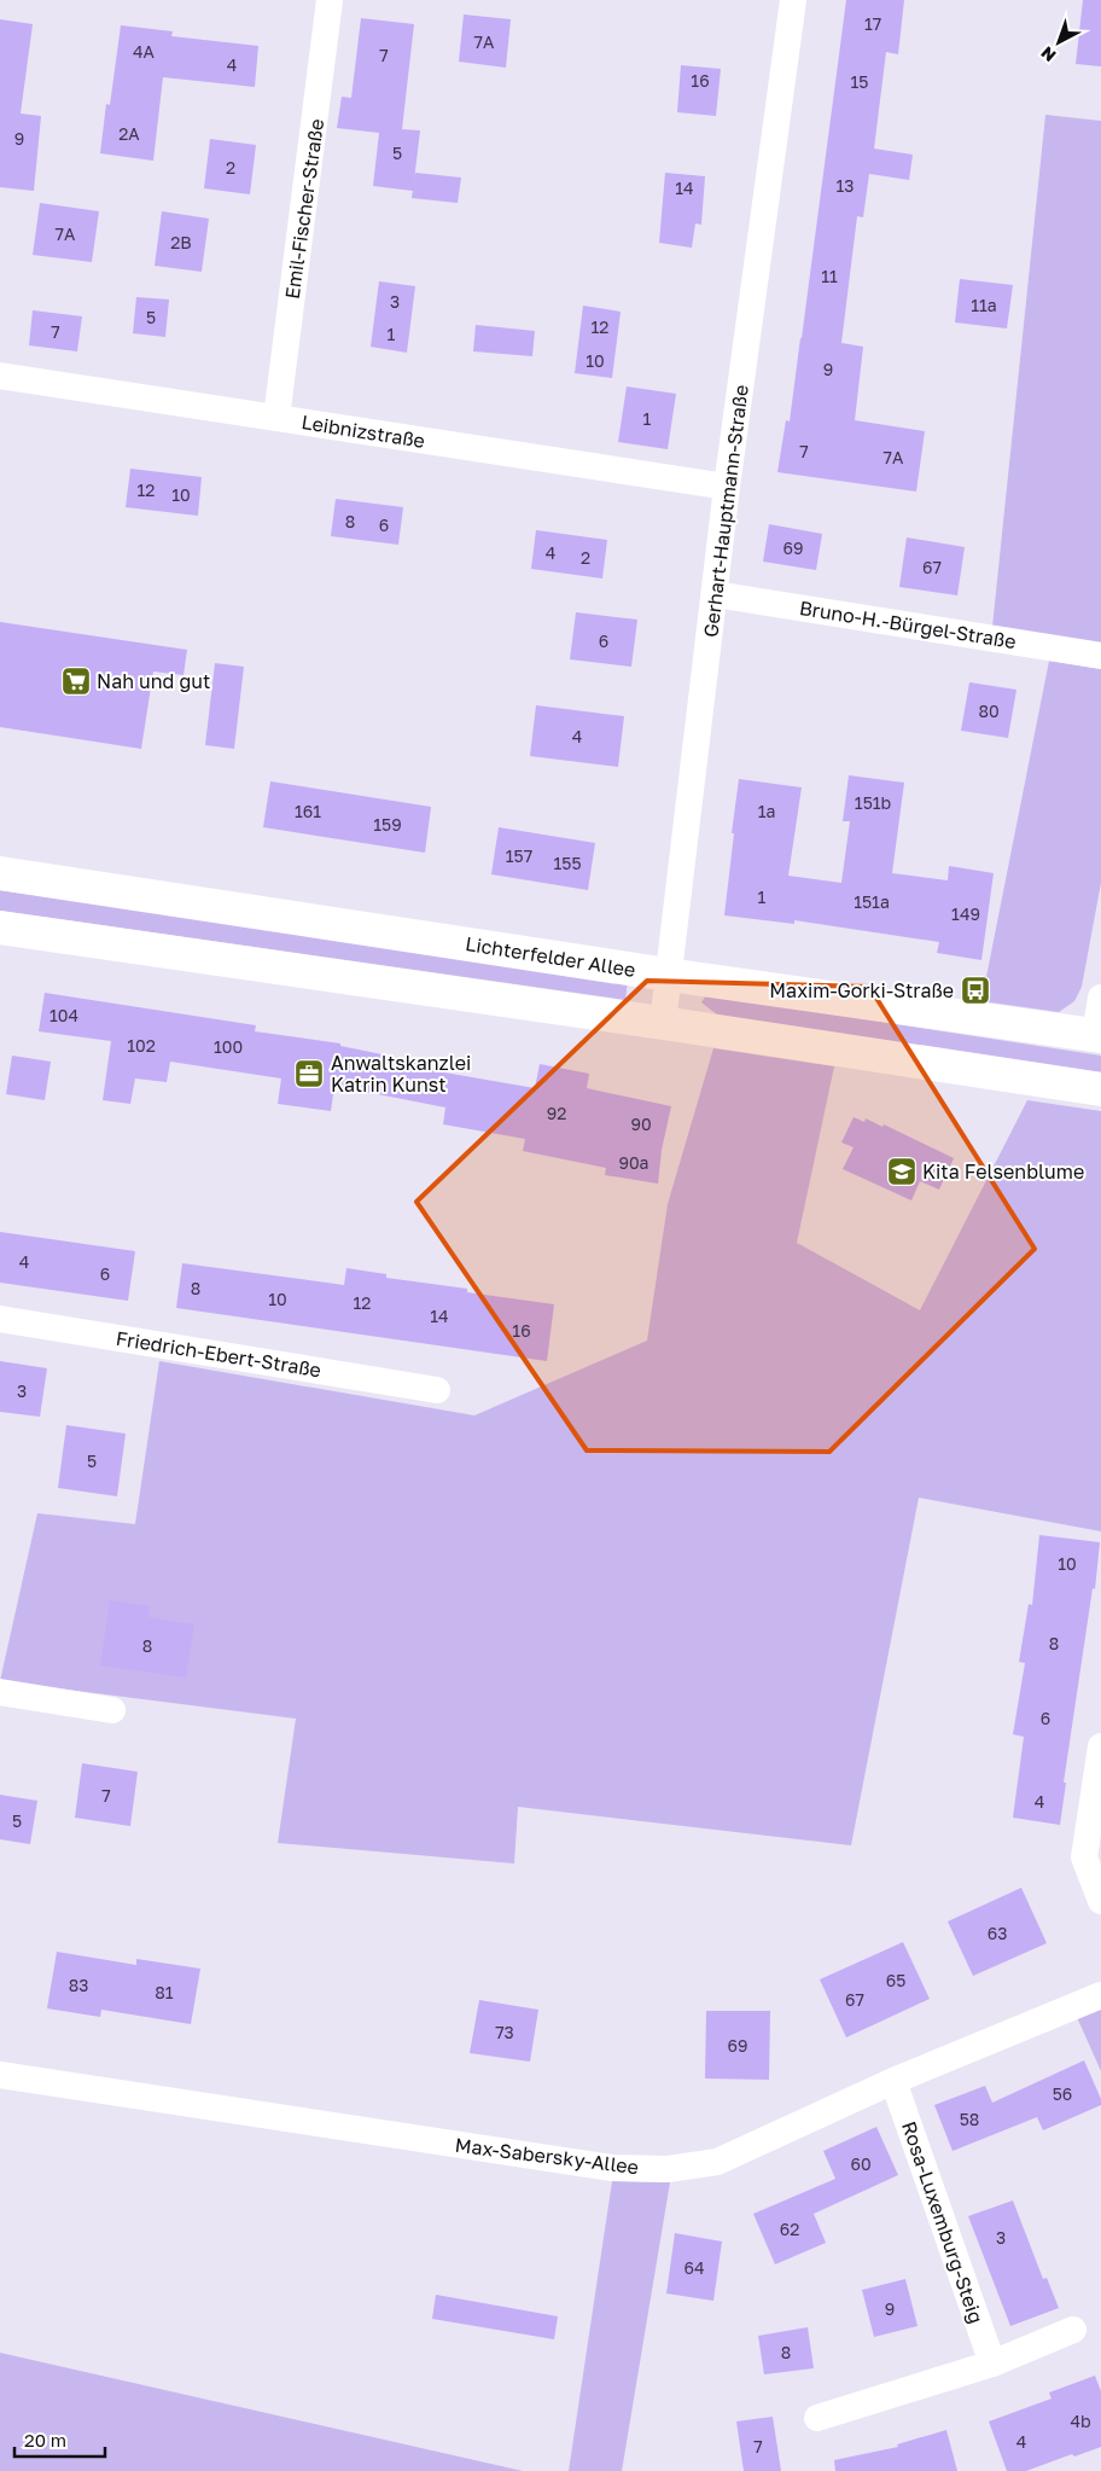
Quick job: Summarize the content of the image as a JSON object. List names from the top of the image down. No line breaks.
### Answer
{"streets":{"main road":["Lichterfelder Allee"],"street":["Emil-Fischer-Straße","Leibnizstraße","Gerhart-Hauptmann-Straße","Bruno-H.-Bürgel-Straße","Friedrich-Ebert-Straße","Max-Sabersky-Allee","Rosa-Luxemburg-Steig"]},"crossings":[["Emil-Fischer-Straße","Leibnizstraße"],["Leibnizstraße","Gerhart-Hauptmann-Straße"],["Gerhart-Hauptmann-Straße","Bruno-H.-Bürgel-Straße"],["Gerhart-Hauptmann-Straße","Lichterfelder Allee"],["Max-Sabersky-Allee","Rosa-Luxemburg-Steig"]],"places":{"supermarket":["Nah und gut"],"bus stop":["Maxim-Gorki-Straße"],"office":["Anwaltskanzlei Katrin Kunst"],"school or university":["Kita Felsenblume"]},"house_numbers":["17","7A","4A","7","4","16","15","2A","9","5","2","13","14","7A","2B","11","3","11a","5","12","7","1","10","9","1","7","7A","12","10","8","6","69","4","2","67","6","80","4","151b","161","1a","159","157","155","1","151a","149","104","102","100","92","90","90a","4","6","8","10","12","14","16","3","5","10","8","8","6","7","4","5","63","65","83","81","67","73","69","56","58","60","62","3","64","9","8","4b","4","7"],"scale_bar":"20 m","north":"bottom left"}
